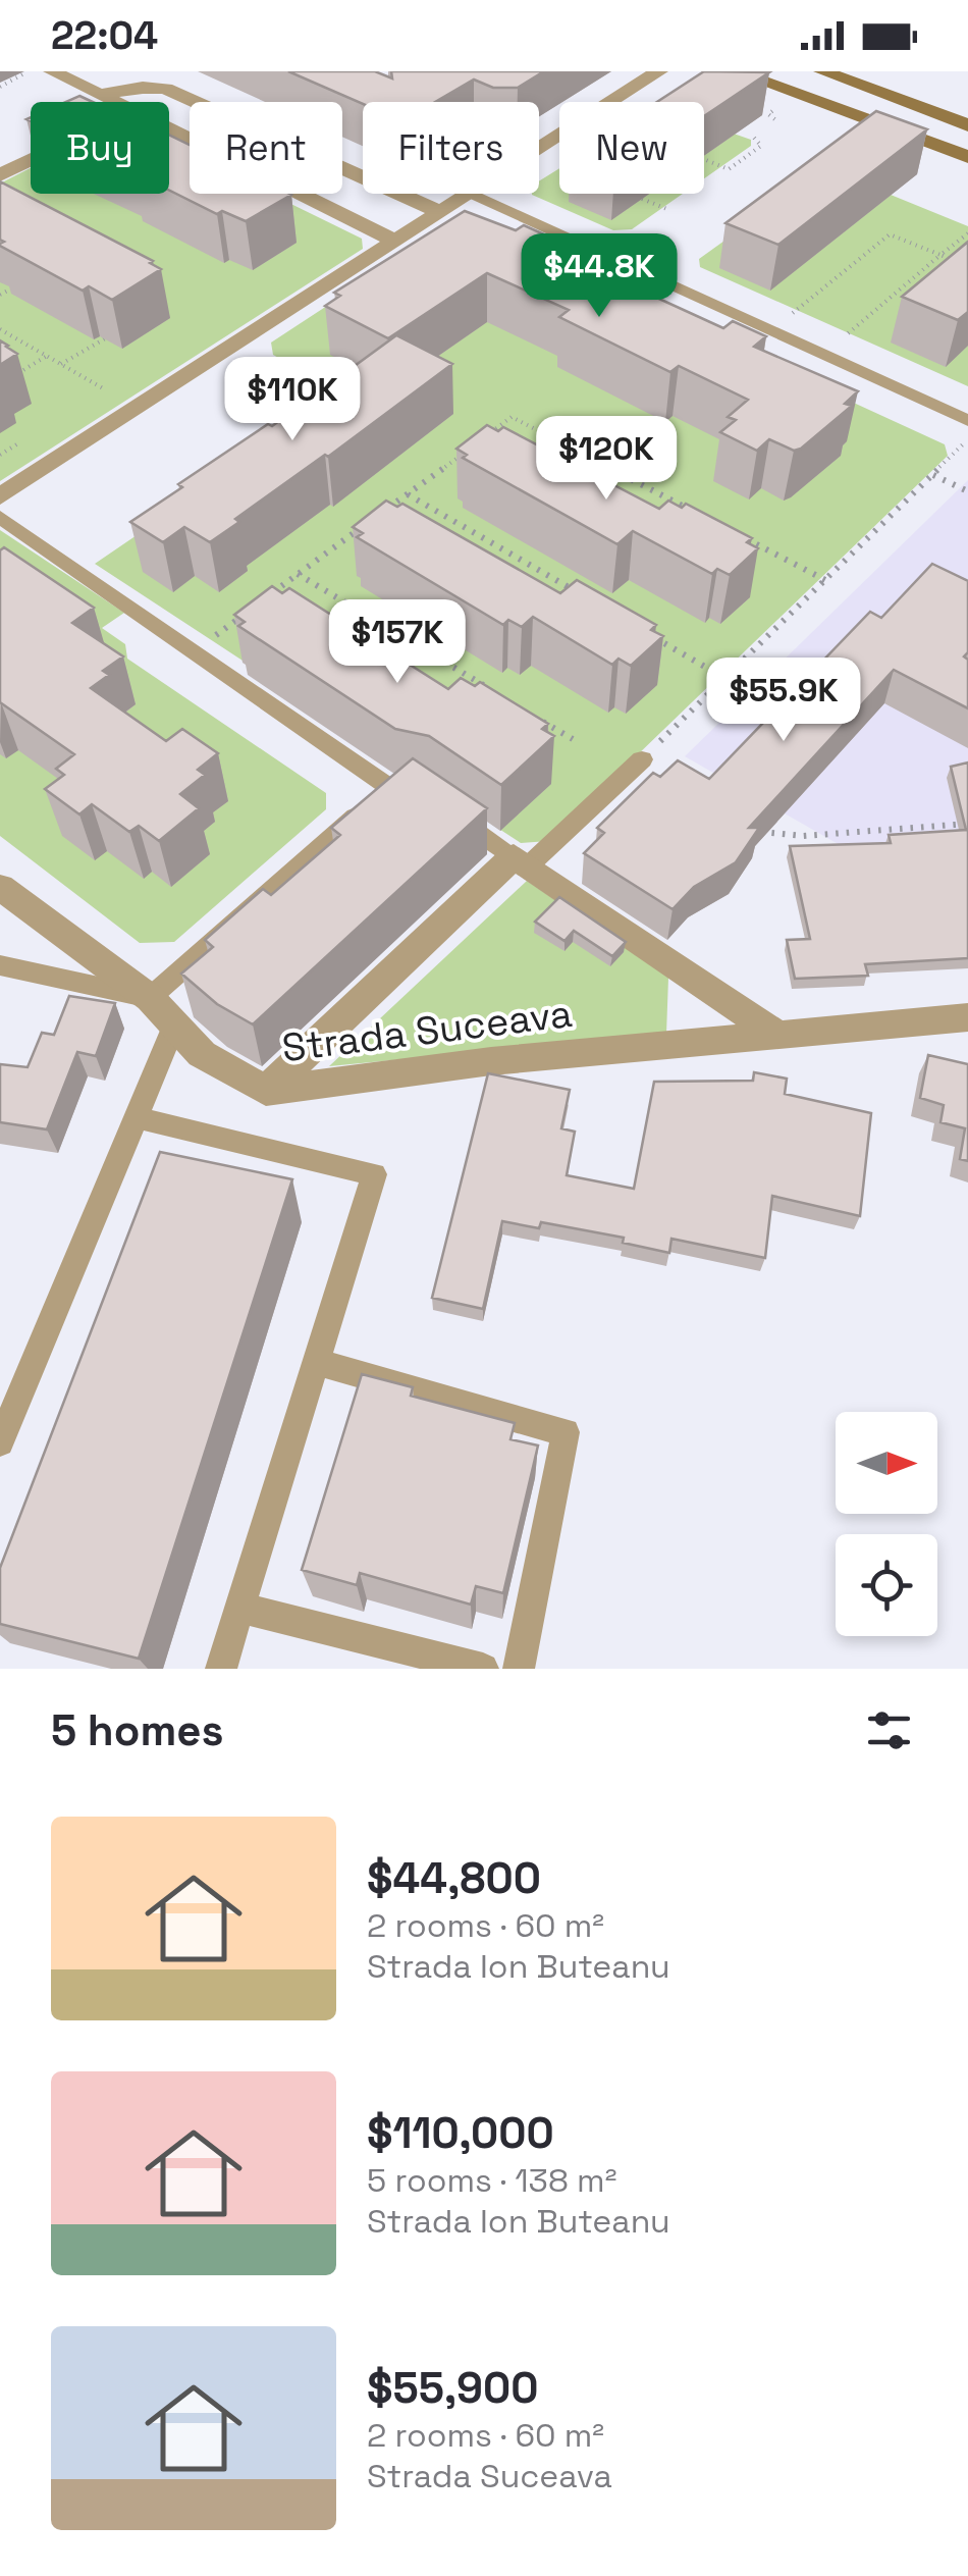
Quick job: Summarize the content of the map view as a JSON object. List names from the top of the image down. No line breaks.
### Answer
{"streets":{"street":["Strada Suceava"]},"north":"right","page":{"status":"22:04","chip":["Buy","Rent","Filters","New"],"price":["$44.8K","$110K","$120K","$157K","$55.9K"],"heading":"5 homes","list":[{"name":"$44,800","note":"2 rooms · 60 m² · Strada Ion Buteanu"},{"name":"$110,000","note":"5 rooms · 138 m² · Strada Ion Buteanu"},{"name":"$55,900","note":"2 rooms · 60 m² · Strada Suceava"}]}}
